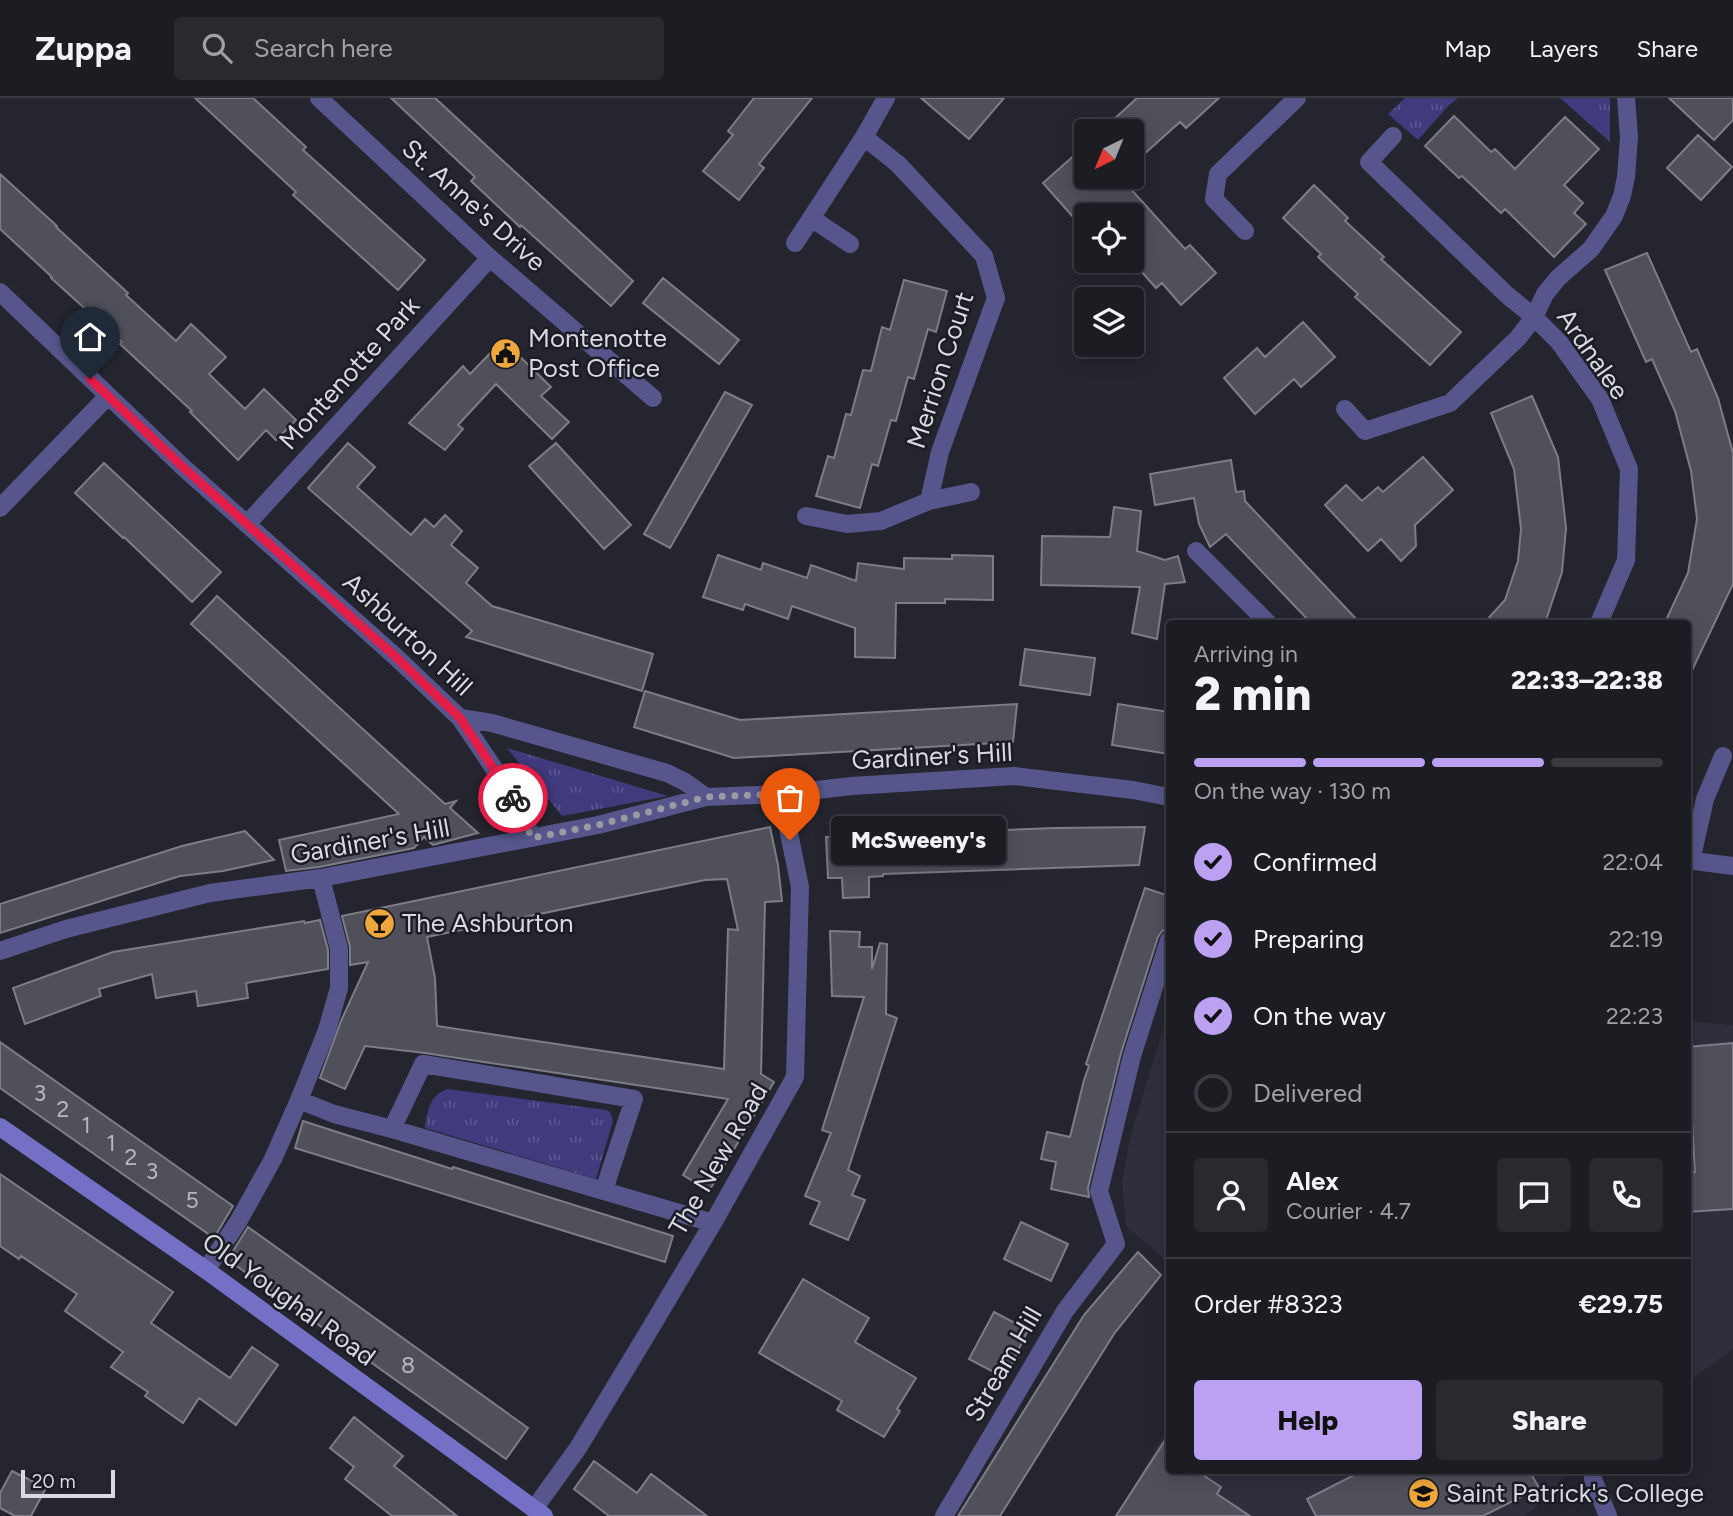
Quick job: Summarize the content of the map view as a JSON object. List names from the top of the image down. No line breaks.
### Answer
{"streets":{"street":["St. Anne's Drive","Ardnalee","Merrion Court","Montenotte Park","Ashburton Hill","Gardiner's Hill","The New Road","Old Youghal Road","Stream Hill"]},"crossings":[["St. Anne's Drive","Montenotte Park"],["Montenotte Park","Ashburton Hill"],["Ashburton Hill","Gardiner's Hill"],["Gardiner's Hill","The New Road"],["The New Road","Old Youghal Road"]],"places":{"public building":["Montenotte Post Office"],"other":["McSweeny's"],"bar":["The Ashburton"],"school or university":["Saint Patrick's College"]},"house_numbers":["3","2","1","1","2","3","5","8"],"scale_bar":"20 m","north":"bottom left","page":{"header":"Zuppa","search":"Search here","nav":["Map","Layers","Share"],"heading":["2 min","Arriving in","22:33–22:38"],"panel":["Alex","Courier · 4.7","Order #8323","€29.75"],"bar":"On the way · 130 m","bubble":"McSweeny's","list":[["Confirmed","22:04"],["Preparing","22:19"],["On the way","22:23"],"Delivered"],"buttons":["Help","Share"],"scale":"20 m"}}
